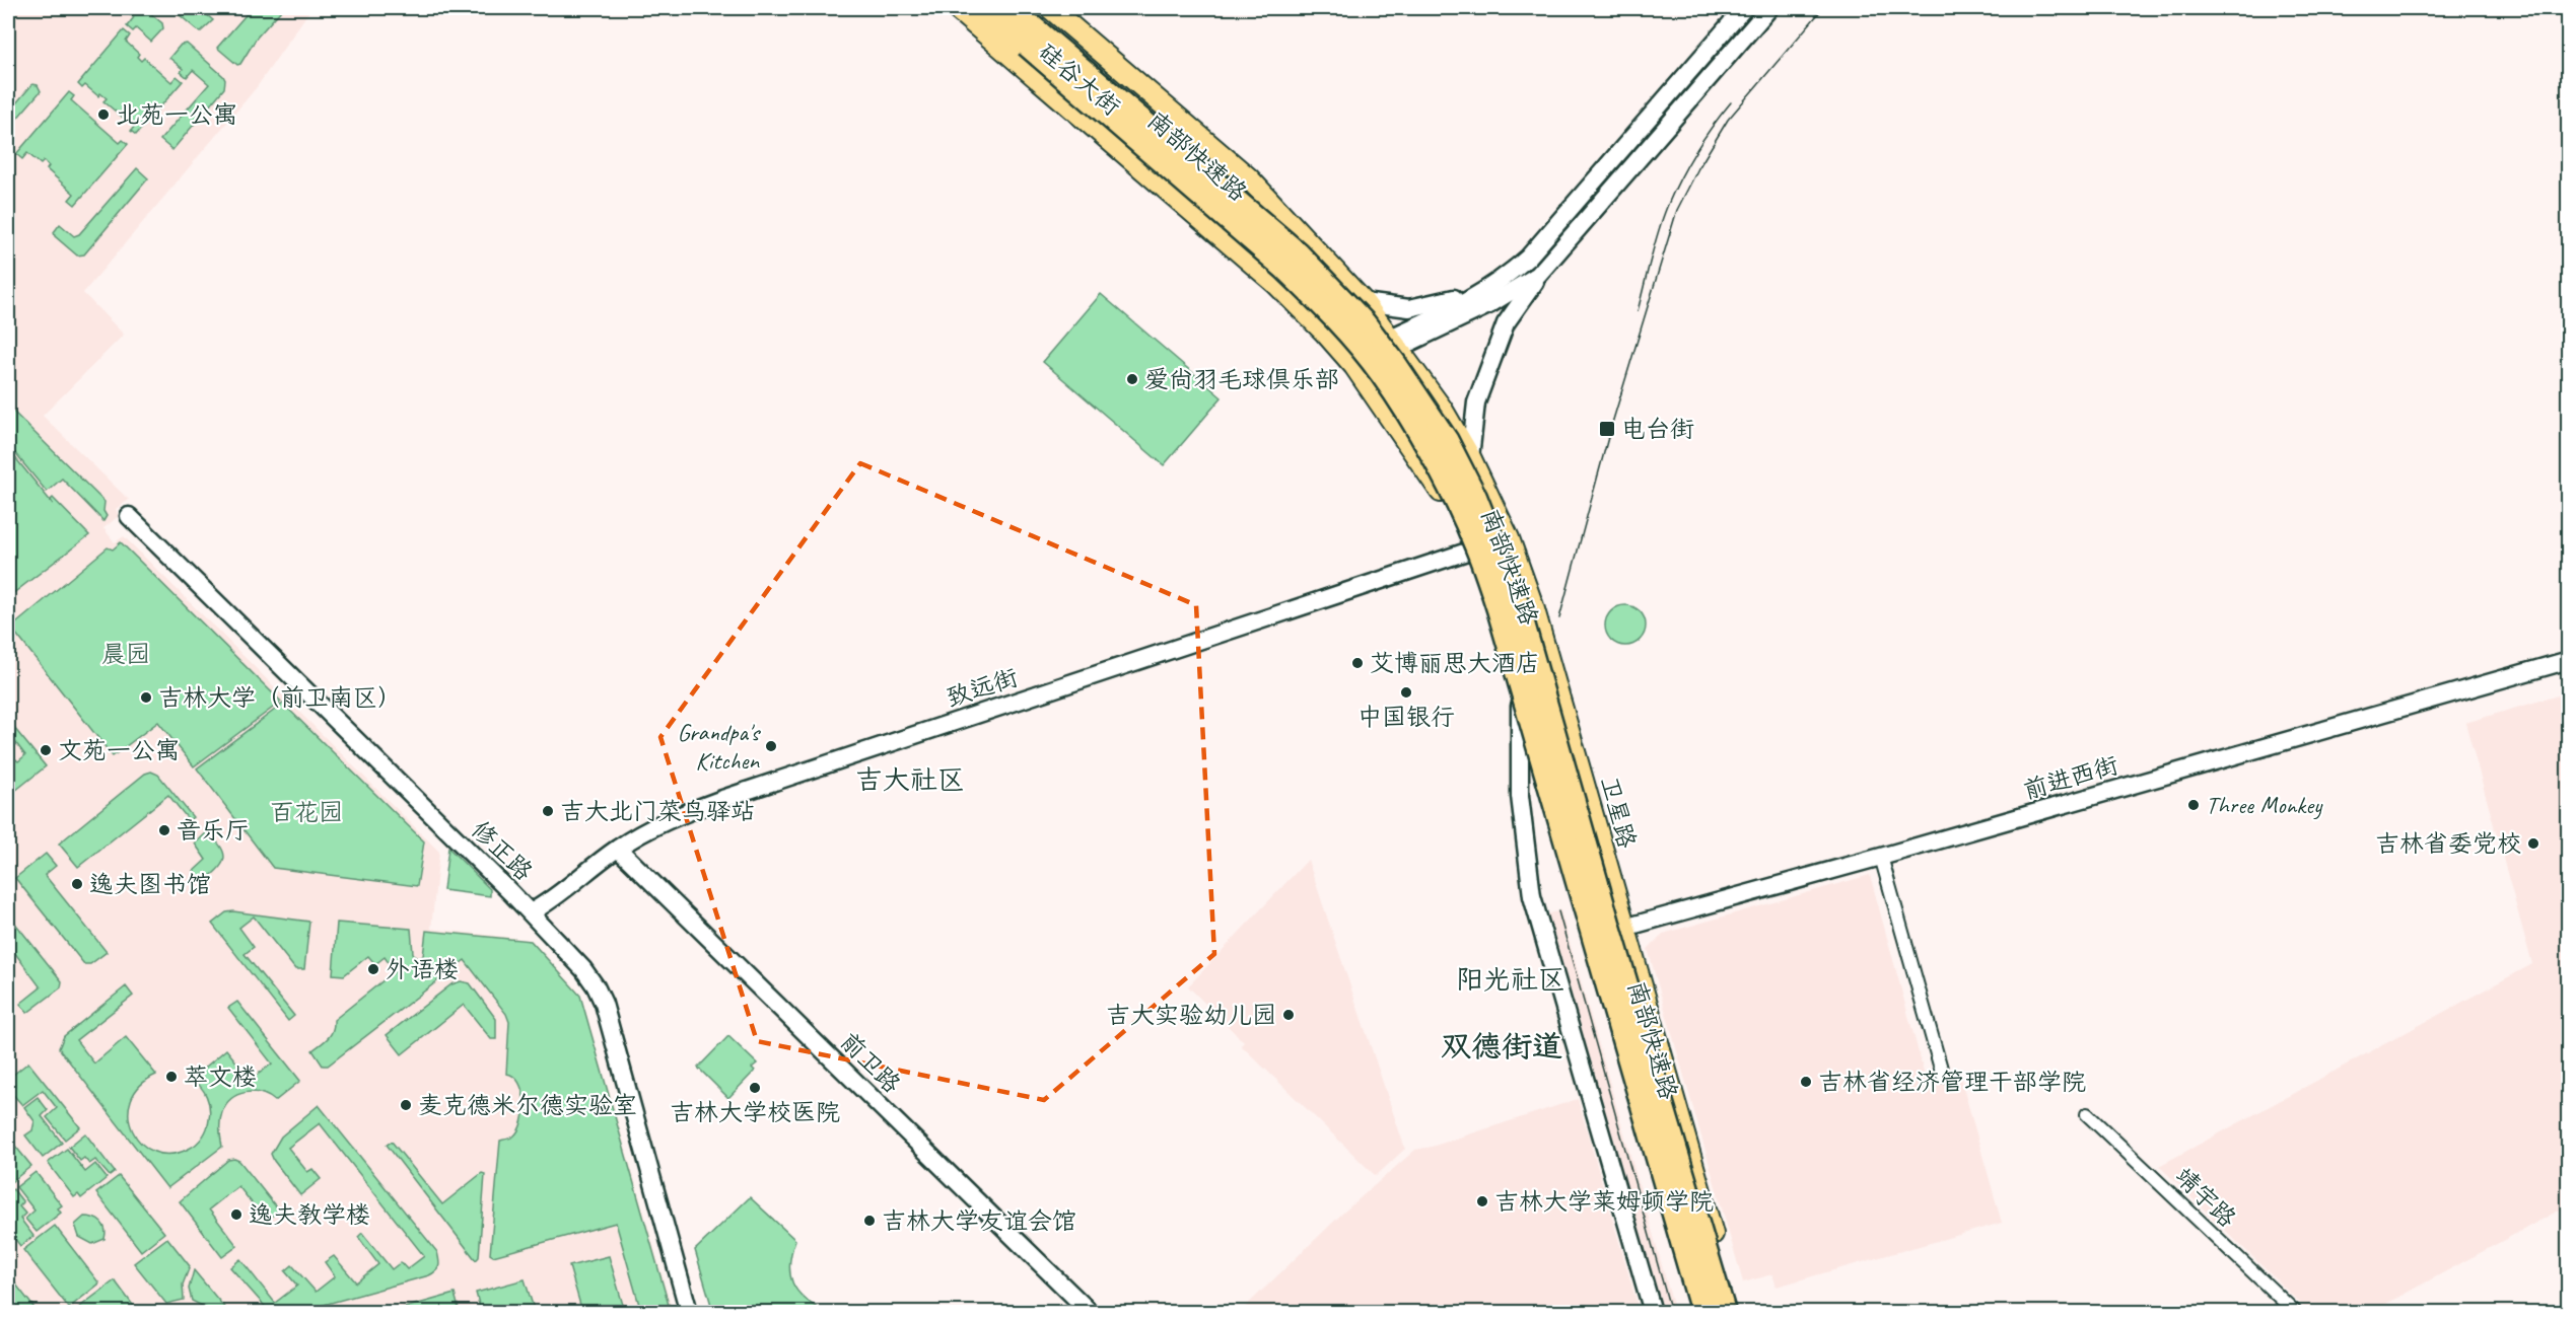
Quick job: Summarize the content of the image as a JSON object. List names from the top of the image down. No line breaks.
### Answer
{"streets":{"highway":["南部快速路"],"main road":["硅谷大街","卫星路"],"street":["致远街","前进西街","修正路","前卫路","靖宇路"]},"crossings":[["硅谷大街","卫星路"],["致远街","修正路"],["致远街","前卫路"],["前进西街","卫星路"]],"districts":["吉大社区","阳光社区","双德街道"],"parks":["晨园","百花园"],"places":{"other":["北苑一公寓","爱尚羽毛球俱乐部","艾博丽思大酒店","中国银行","吉林大学（前卫南区）","Grandpa's Kitchen","文苑一公寓","Three Monkey","吉大北门菜鸟驿站","音乐厅","吉林省委党校","逸夫图书馆","外语楼","吉大实验幼儿园","萃文楼","吉林省经济管理干部学院","吉林大学校医院","麦克德米尔德实验室","吉林大学莱姆顿学院","逸夫教学楼","吉林大学友谊会馆"],"transit":["电台街"]}}
